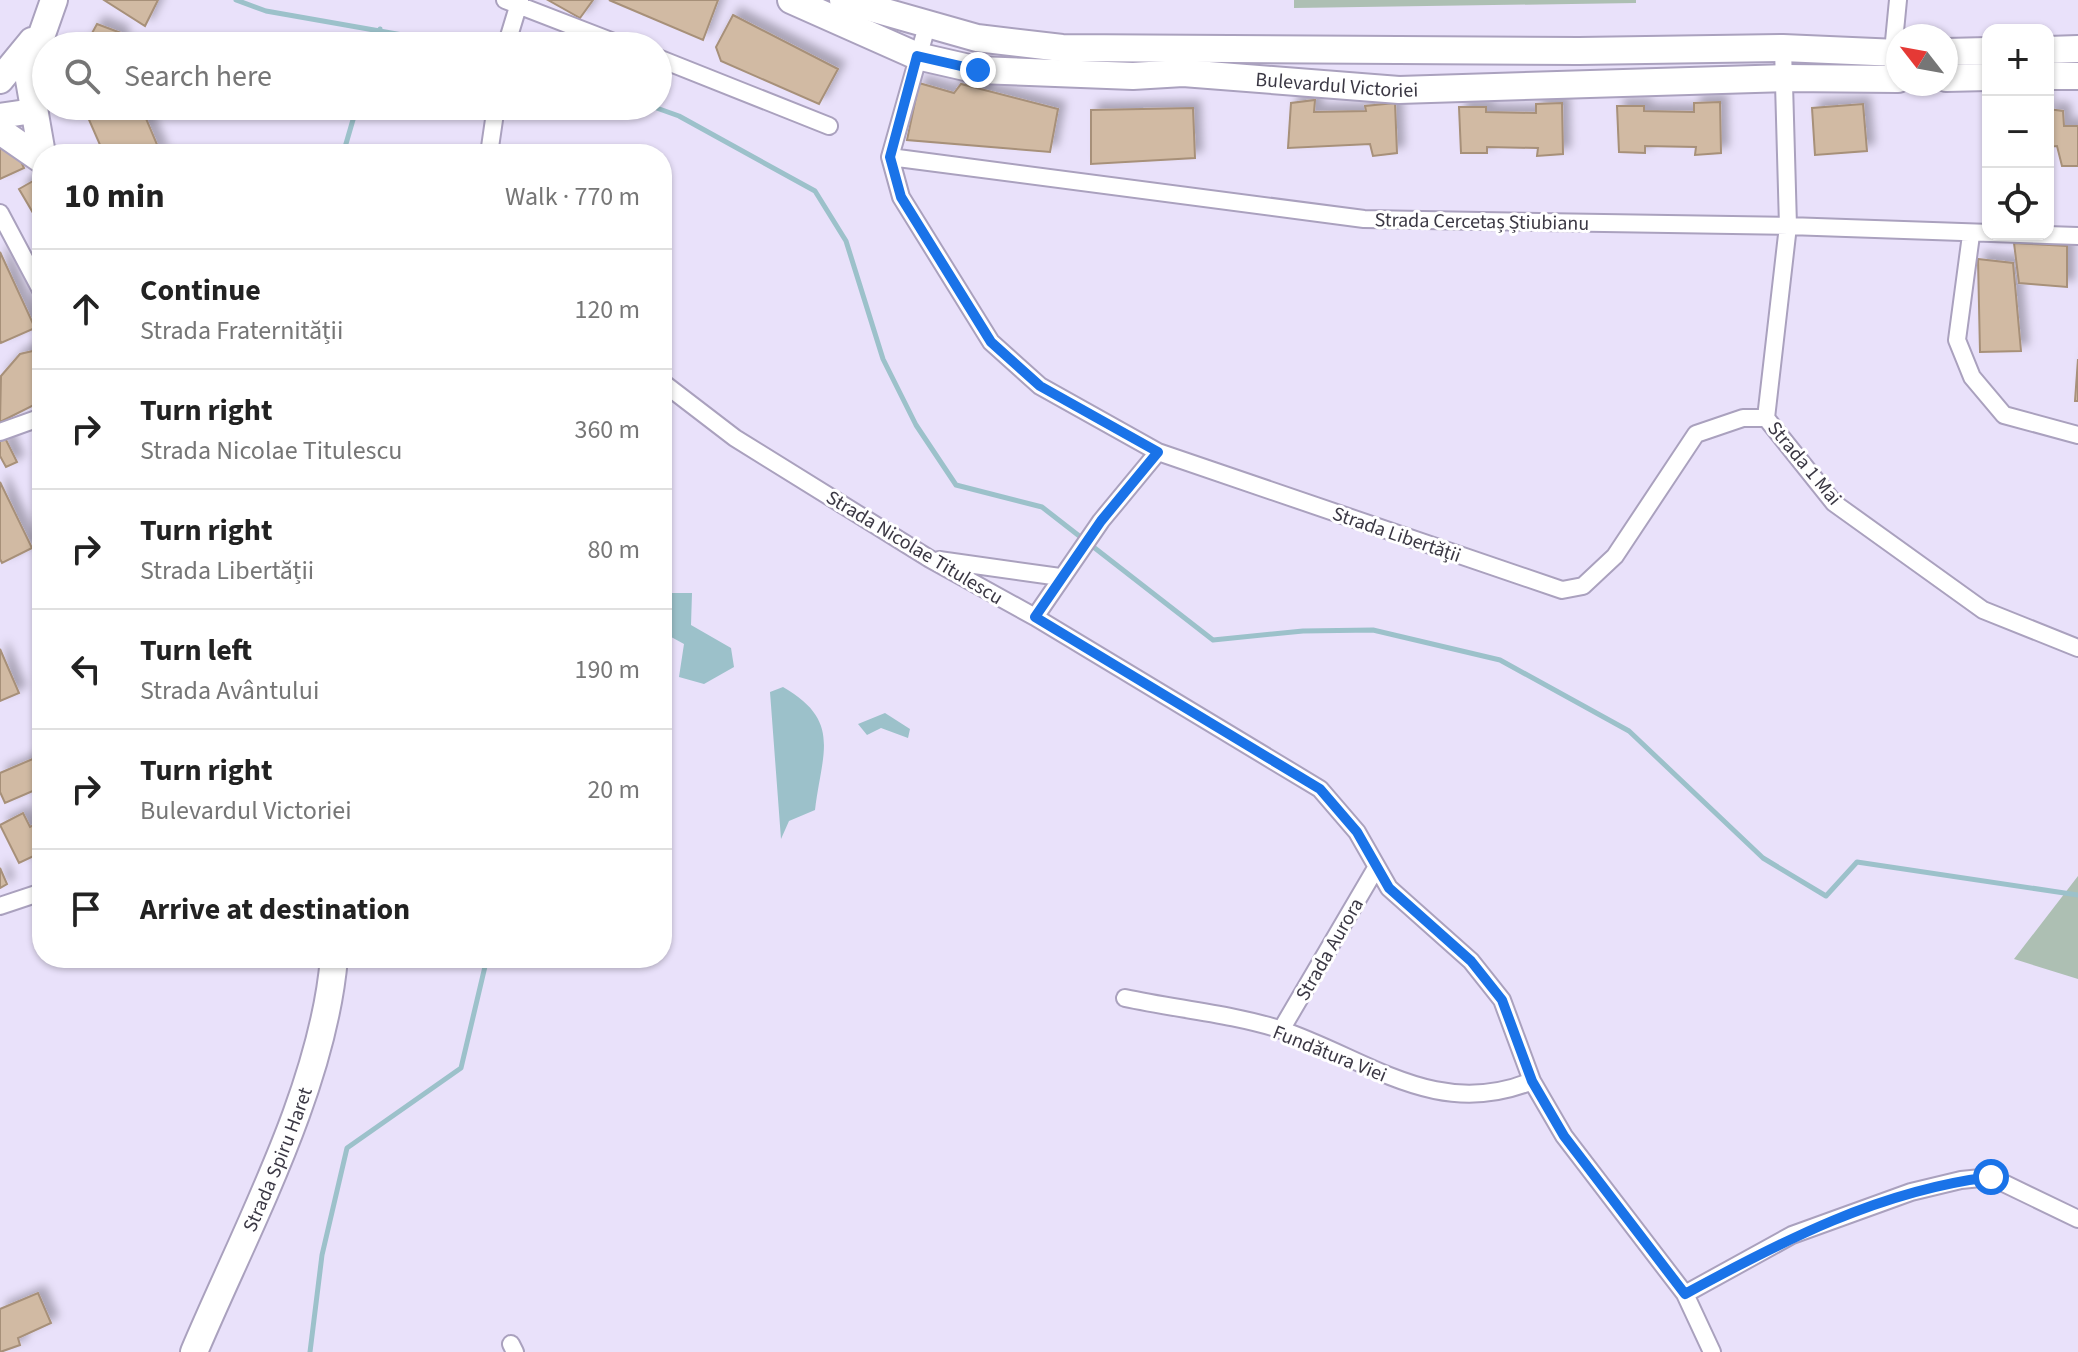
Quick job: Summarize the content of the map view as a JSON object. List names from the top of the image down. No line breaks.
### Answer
{"streets":{"main road":["Bulevardul Victoriei","Strada Spiru Haret"],"street":["Strada Cercetaș Știubianu","Strada 1 Mai","Strada Libertății","Strada Nicolae Titulescu","Strada Aurora","Fundătura Viei"]},"crossings":[["Bulevardul Victoriei","Strada 1 Mai"],["Strada Cercetaș Știubianu","Strada 1 Mai"],["Strada Cercetaș Știubianu","Strada Libertății"],["Strada 1 Mai","Strada Libertății"],["Strada Nicolae Titulescu","Strada Aurora"],["Strada Nicolae Titulescu","Fundătura Viei"],["Strada Aurora","Fundătura Viei"]],"north":"top left","page":{"map_buttons":["+","−"],"search":"Search here","heading":["10 min","Walk · 770 m"],"list":[["Continue","Strada Fraternității","120 m"],["Turn right","Strada Nicolae Titulescu","360 m"],["Turn right","Strada Libertății","80 m"],["Turn left","Strada Avântului","190 m"],["Turn right","Bulevardul Victoriei","20 m"],"Arrive at destination"]}}
